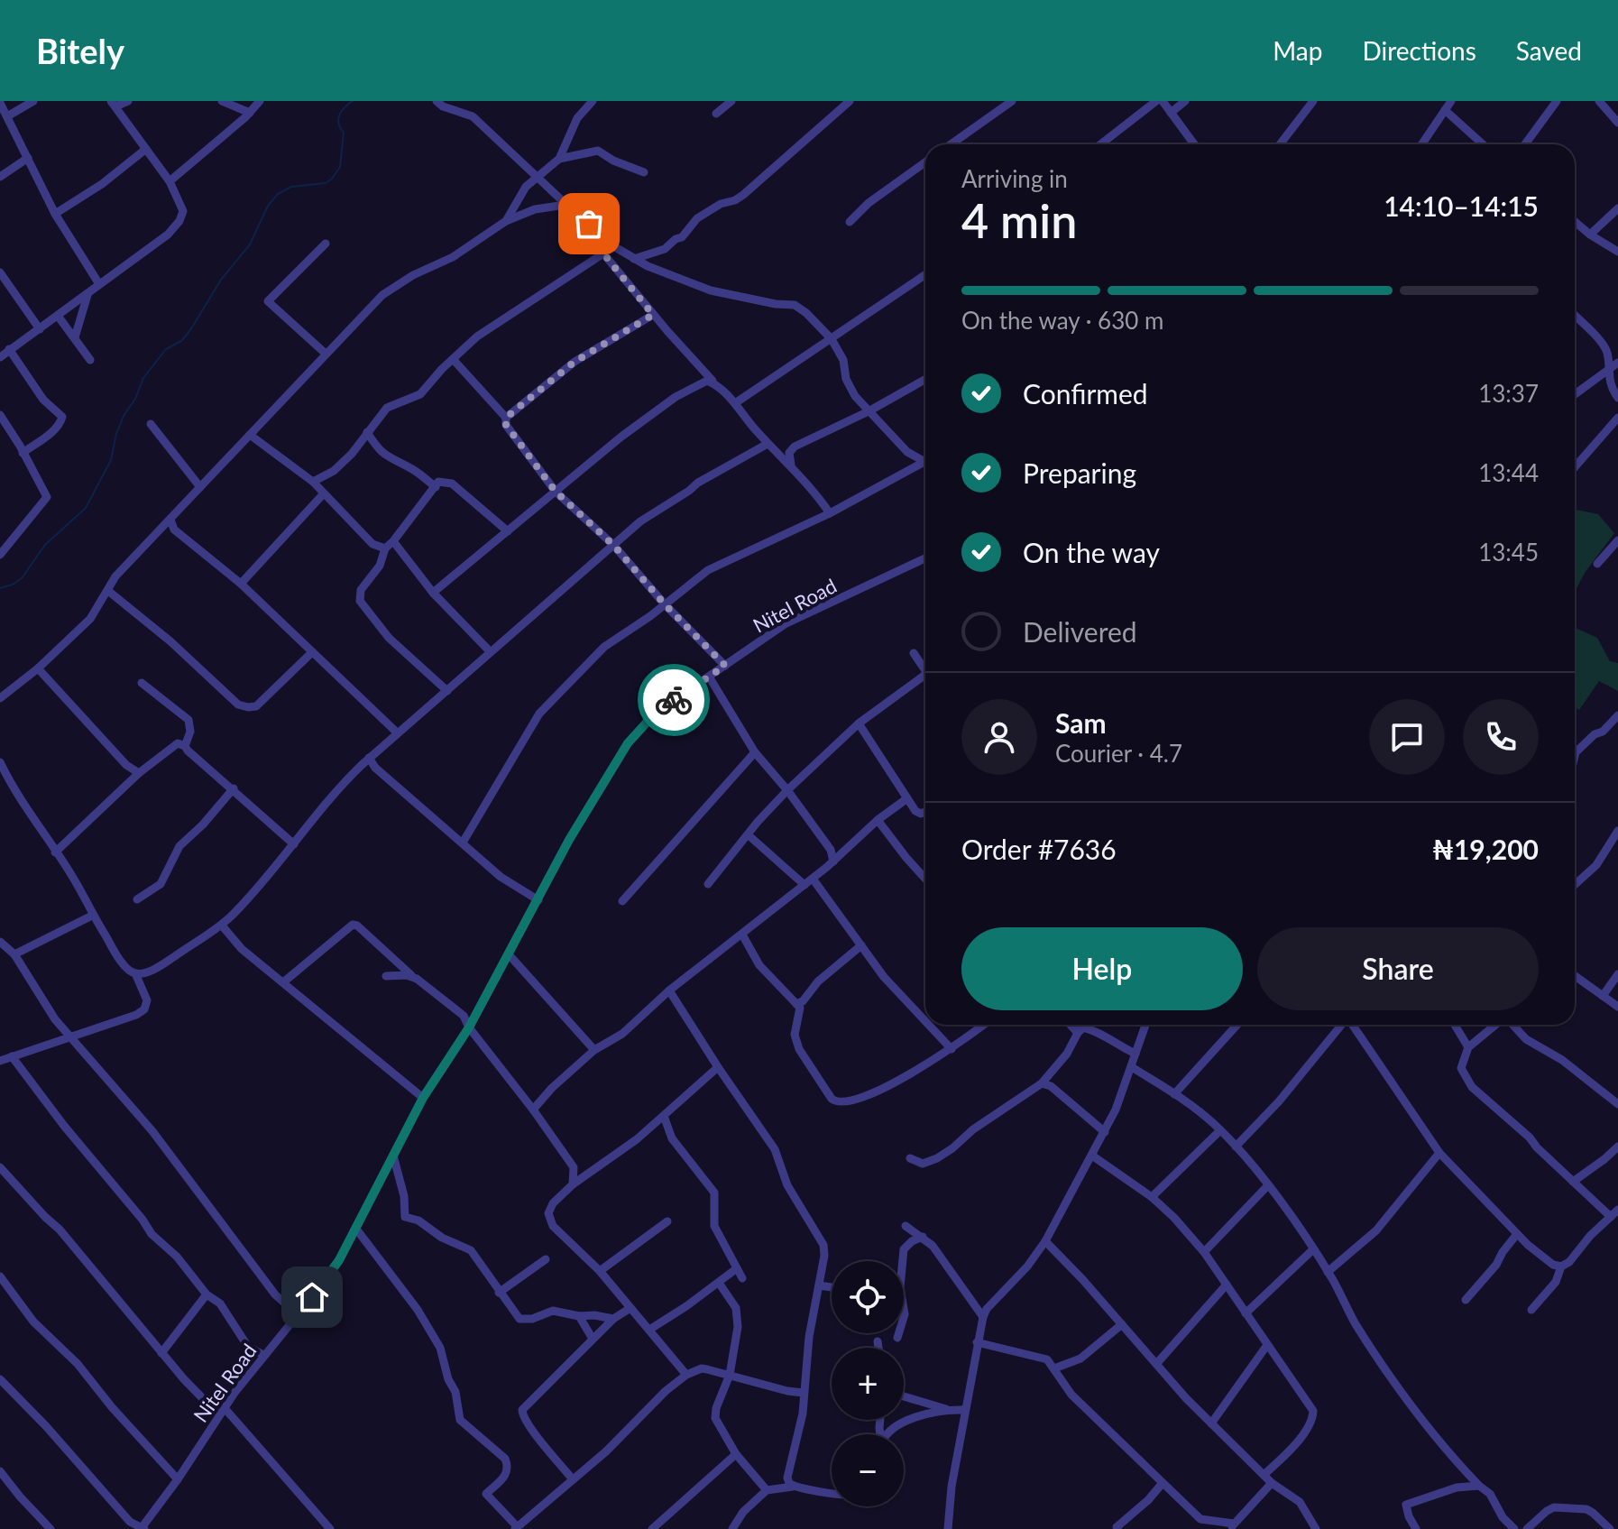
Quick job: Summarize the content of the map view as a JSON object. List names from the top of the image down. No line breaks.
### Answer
{"streets":{"street":["Nitel Road"]},"page":{"header":"Bitely","nav":["Map","Directions","Saved"],"heading":["4 min","Arriving in","14:10–14:15"],"panel":["Sam","Courier · 4.7","Order #7636","₦19,200"],"bar":"On the way · 630 m","list":[["Confirmed","13:37"],["Preparing","13:44"],["On the way","13:45"],"Delivered"],"buttons":["Help","Share"],"map_buttons":["+","−"]}}
